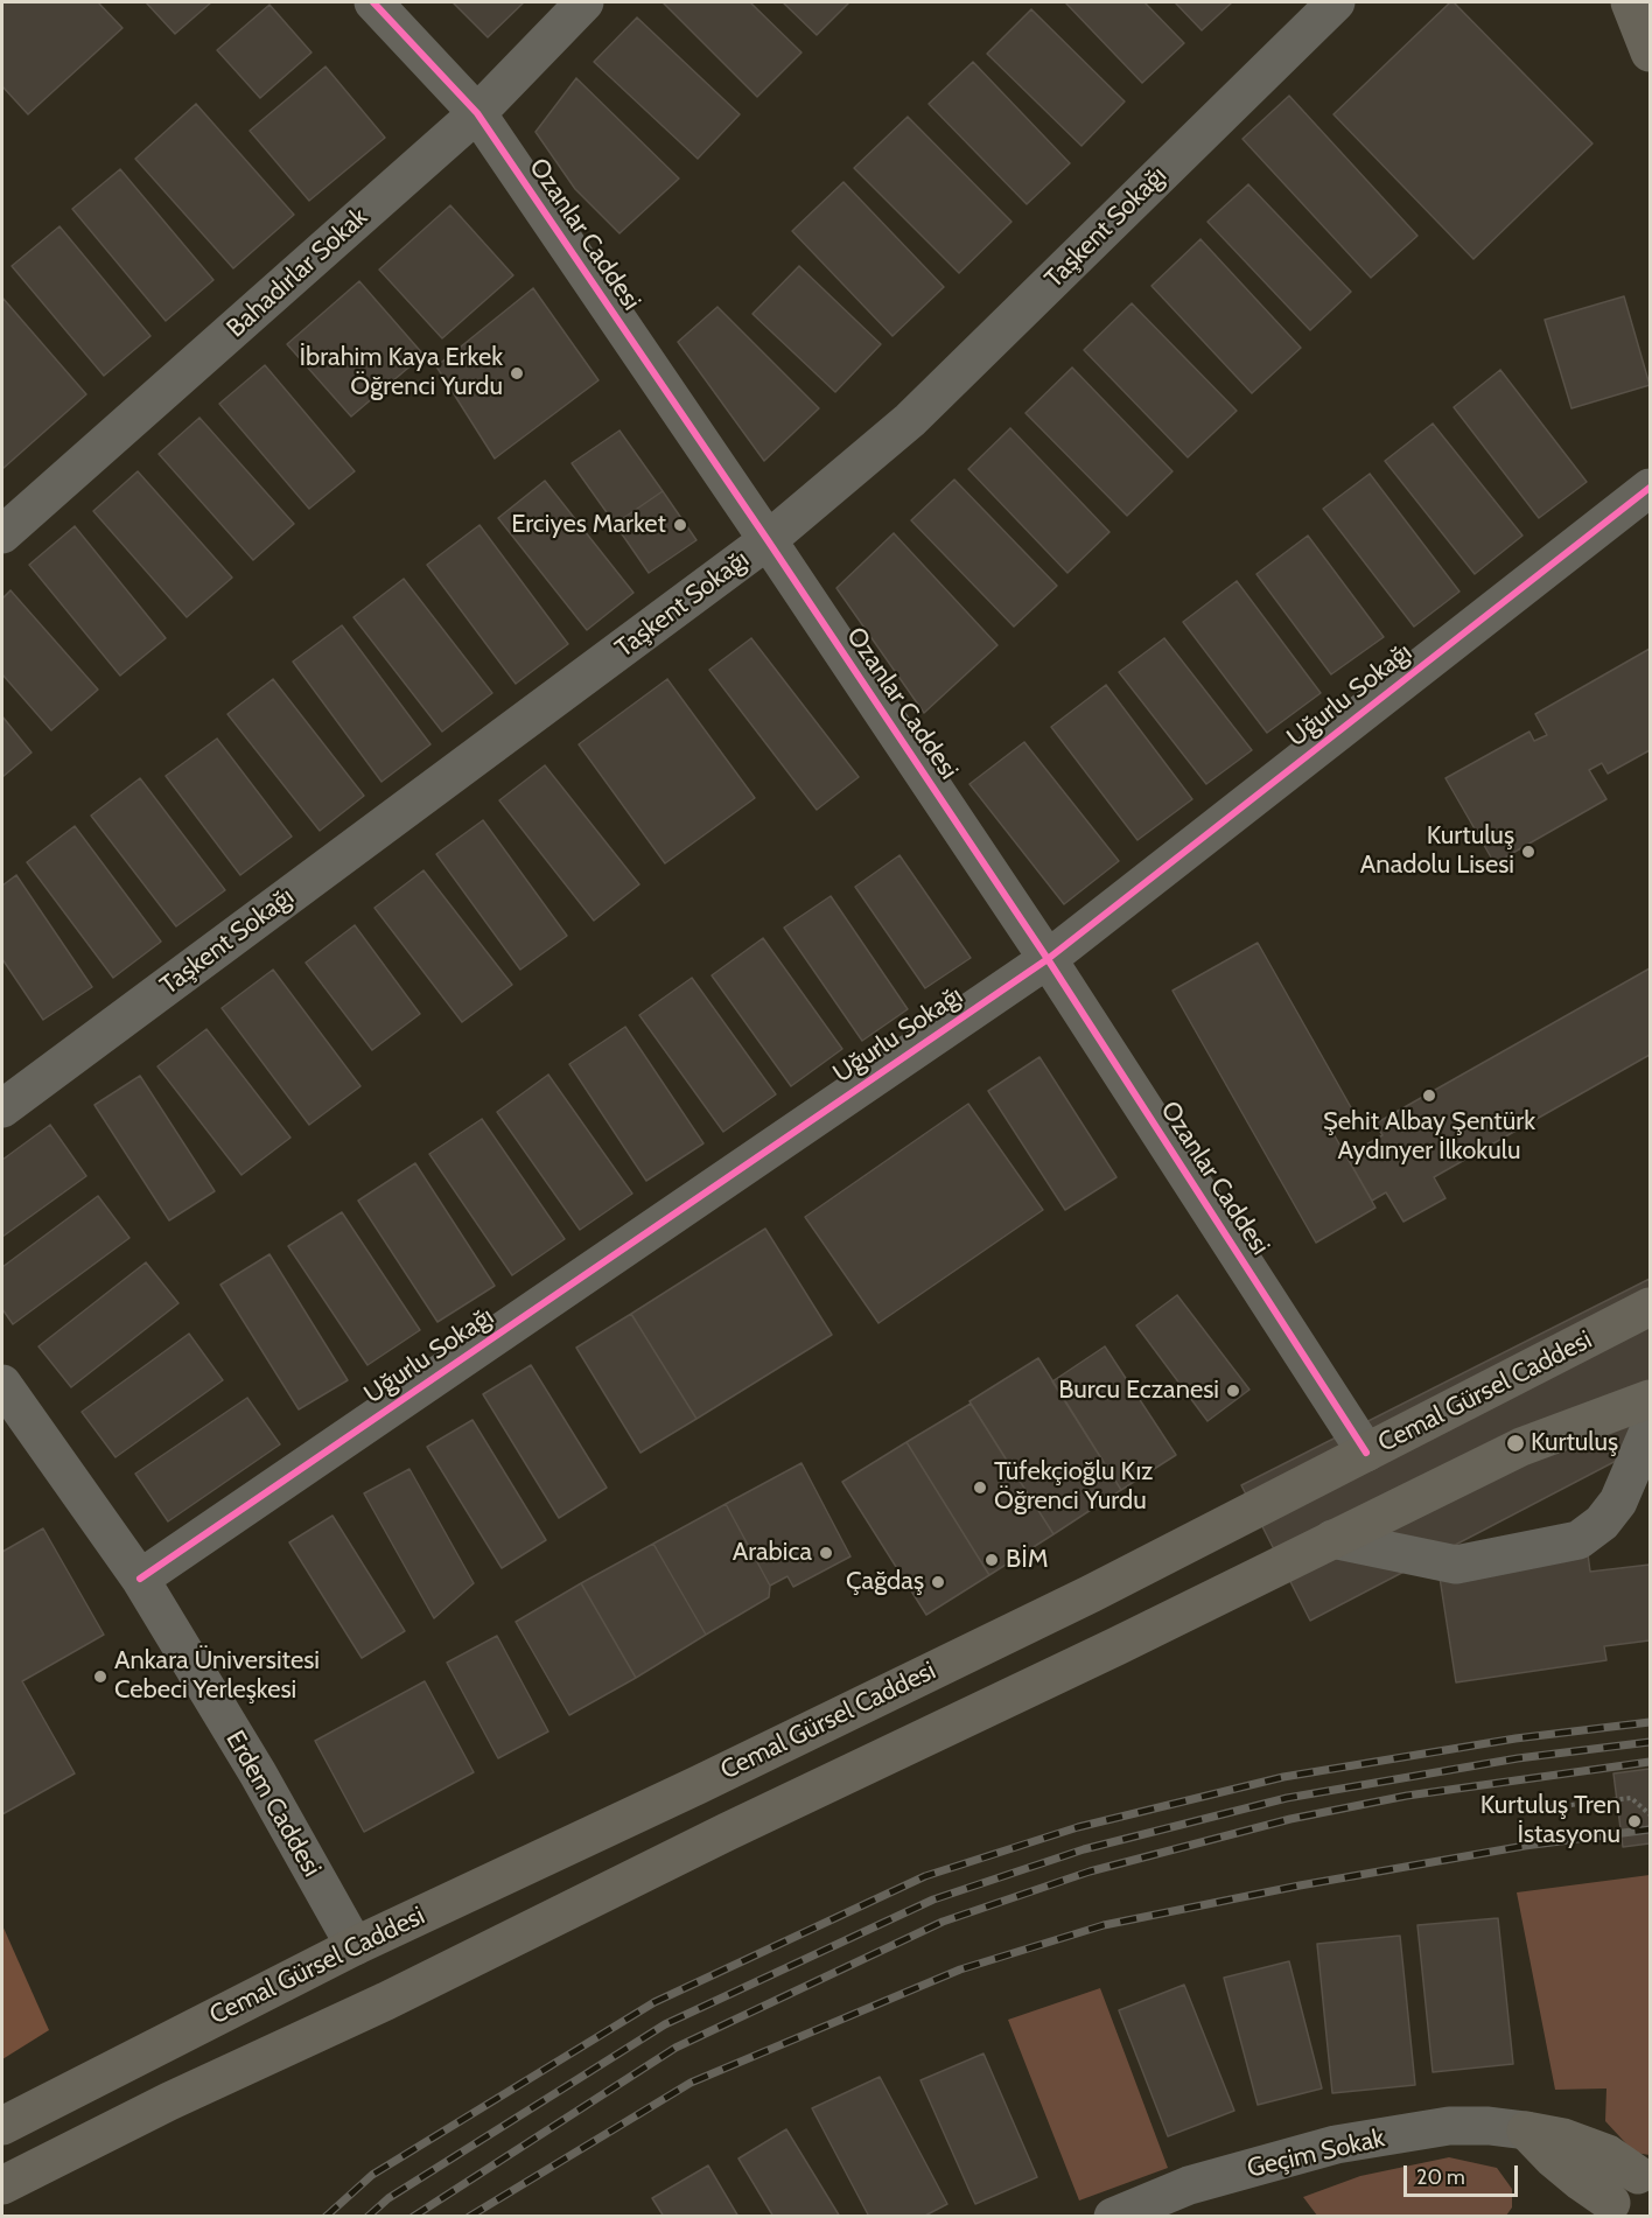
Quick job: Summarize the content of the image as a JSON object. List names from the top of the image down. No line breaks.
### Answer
{"streets":{"main road":["Cemal Gürsel Caddesi"],"street":["Taşkent Sokağı","Ozanlar Caddesi","Bahadırlar Sokak","Uğurlu Sokağı","Erdem Caddesi","Geçim Sokak"]},"crossings":[["Taşkent Sokağı","Ozanlar Caddesi"],["Ozanlar Caddesi","Bahadırlar Sokak"],["Ozanlar Caddesi","Uğurlu Sokağı"],["Ozanlar Caddesi","Cemal Gürsel Caddesi"],["Uğurlu Sokağı","Erdem Caddesi"],["Cemal Gürsel Caddesi","Erdem Caddesi"]],"places":["İbrahim Kaya Erkek Öğrenci Yurdu","Erciyes Market","Kurtuluş Anadolu Lisesi","Şehit Albay Şentürk Aydınyer İlkokulu","Burcu Eczanesi","Kurtuluş","Tüfekçioğlu Kız Öğrenci Yurdu","Arabica","BİM","Çağdaş","Ankara Üniversitesi Cebeci Yerleşkesi","Kurtuluş Tren İstasyonu"],"scale_bar":"20 m"}
